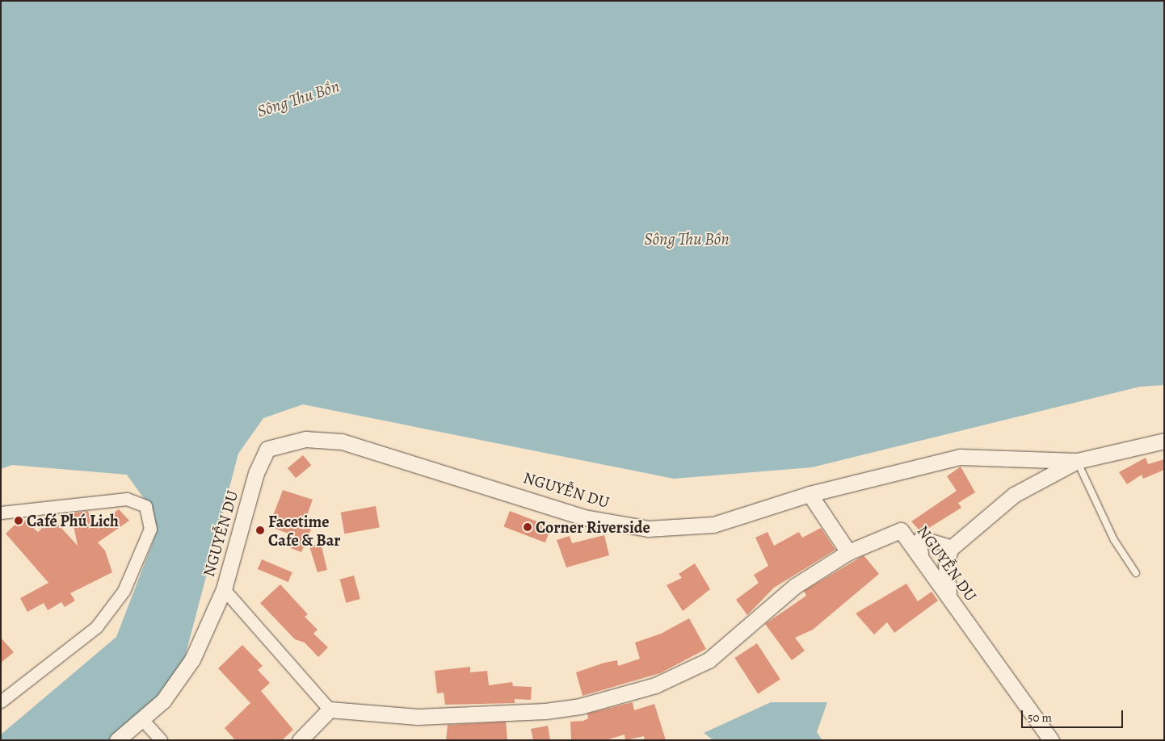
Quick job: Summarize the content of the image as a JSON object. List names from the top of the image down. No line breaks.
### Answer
{"streets":{"street":["NGUYỄN DU"]},"water":["Sông Thu Bồn"],"places":["Café Phú Lich","Corner Riverside","Facetime Cafe & Bar"],"scale_bar":"50 m"}
